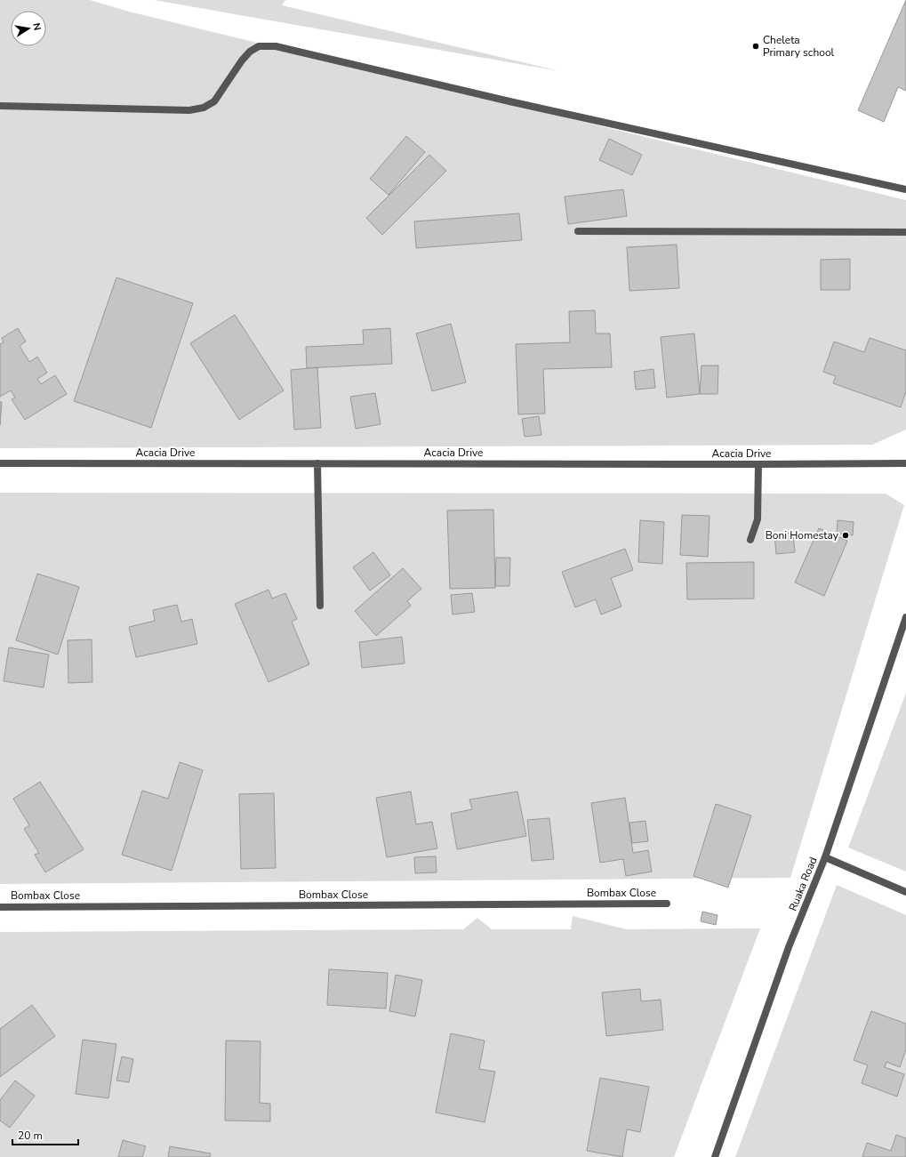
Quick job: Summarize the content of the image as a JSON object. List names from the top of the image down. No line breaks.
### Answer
{"streets":{"street":["Acacia Drive","Ruaka Road","Bombax Close"]},"places":["Cheleta Primary school","Boni Homestay"],"scale_bar":"20 m","north":"right"}
